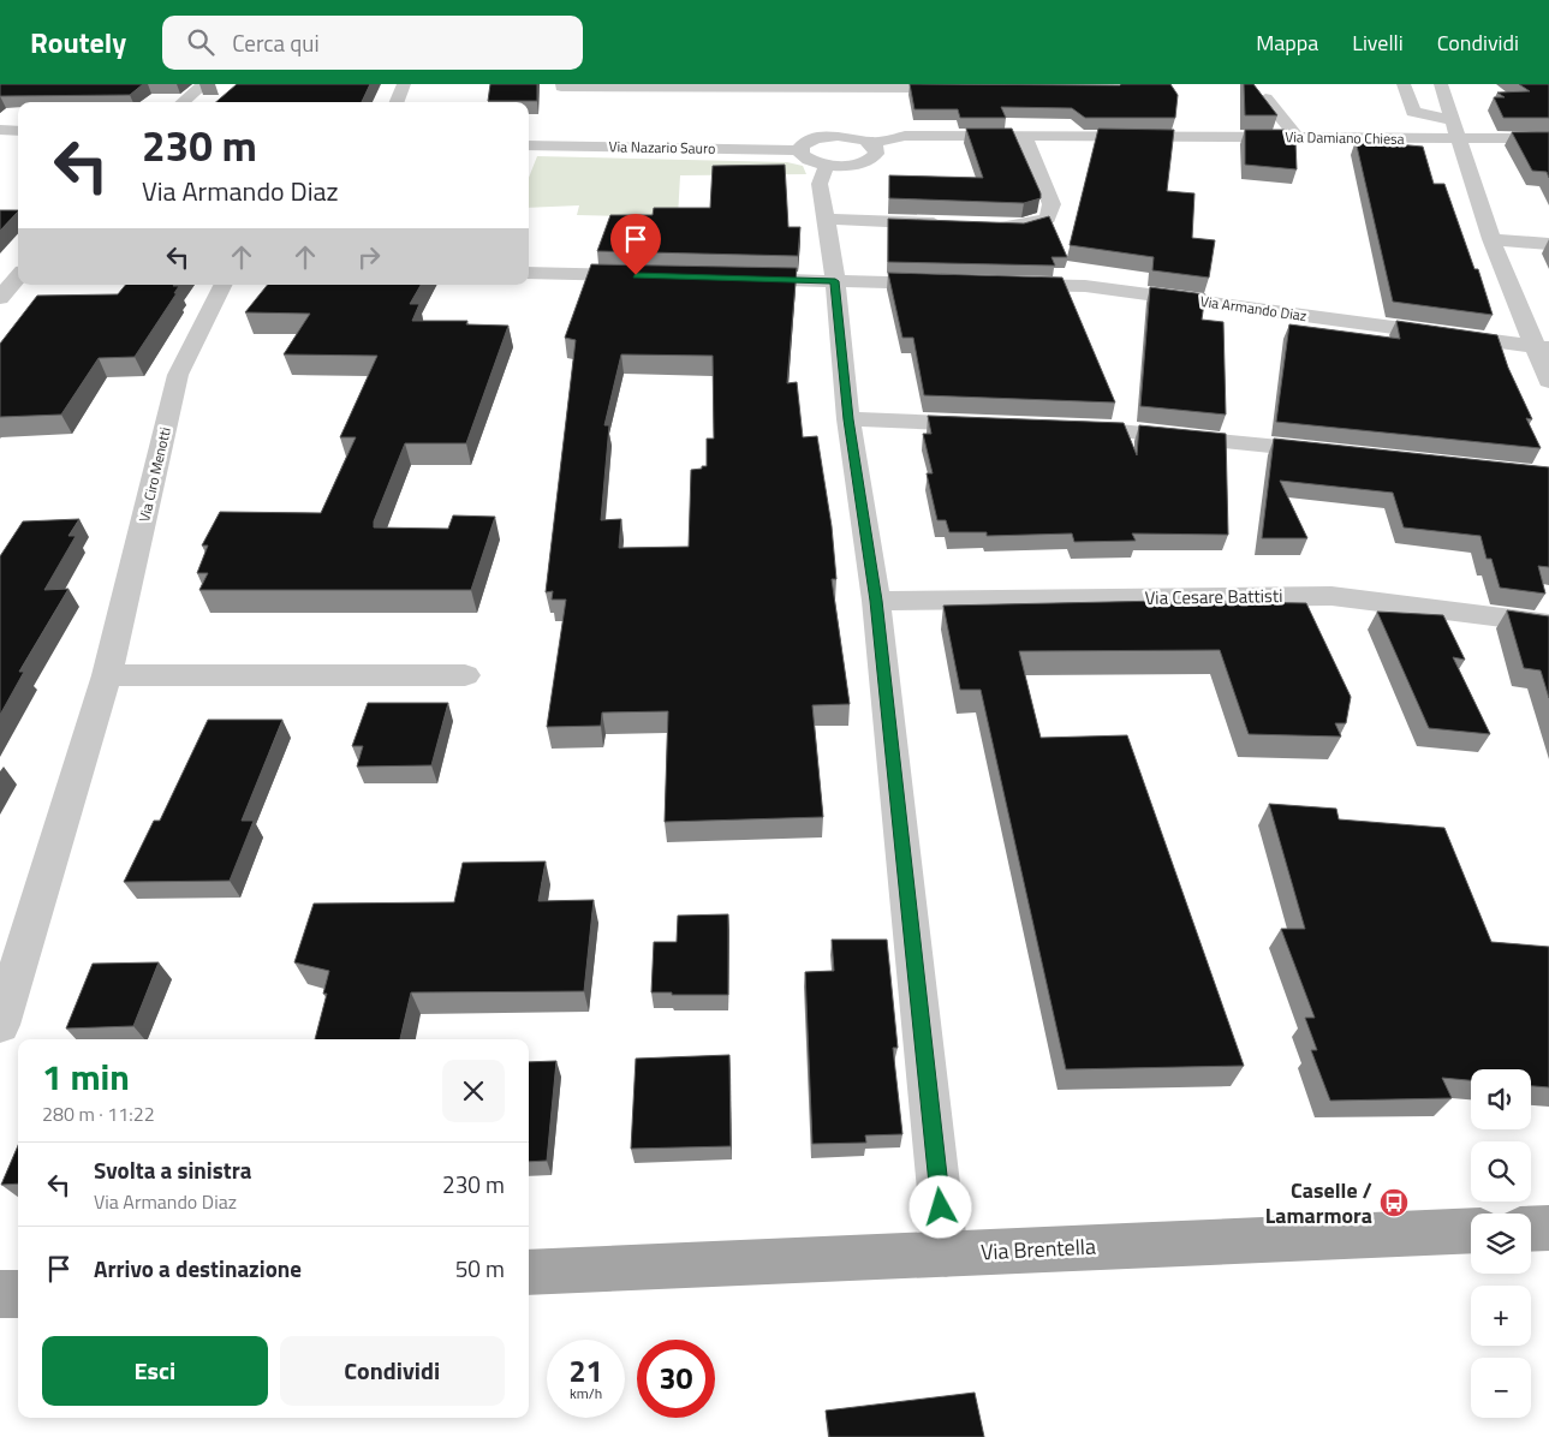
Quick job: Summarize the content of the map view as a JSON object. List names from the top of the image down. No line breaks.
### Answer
{"streets":{"main road":["Via Brentella"],"street":["Via Damiano Chiesa","Via Nazario Sauro","Via Armando Diaz","Via Ciro Menotti","Via Cesare Battisti"]},"places":{"bus stop":["Caselle / Lamarmora"]},"page":{"header":"Routely","search":"Cerca qui","nav":["Mappa","Livelli","Condividi"],"turn":["230 m","Via Armando Diaz"],"heading":["1 min","280 m · 11:22"],"map_buttons":["+","−"],"list":[{"name":"Svolta a sinistra","note":"Via Armando Diaz","value":"230 m"},{"name":"Arrivo a destinazione","value":"50 m"}],"buttons":["Esci","Condividi"],"speed":"21 km/h","limit":"30"}}
